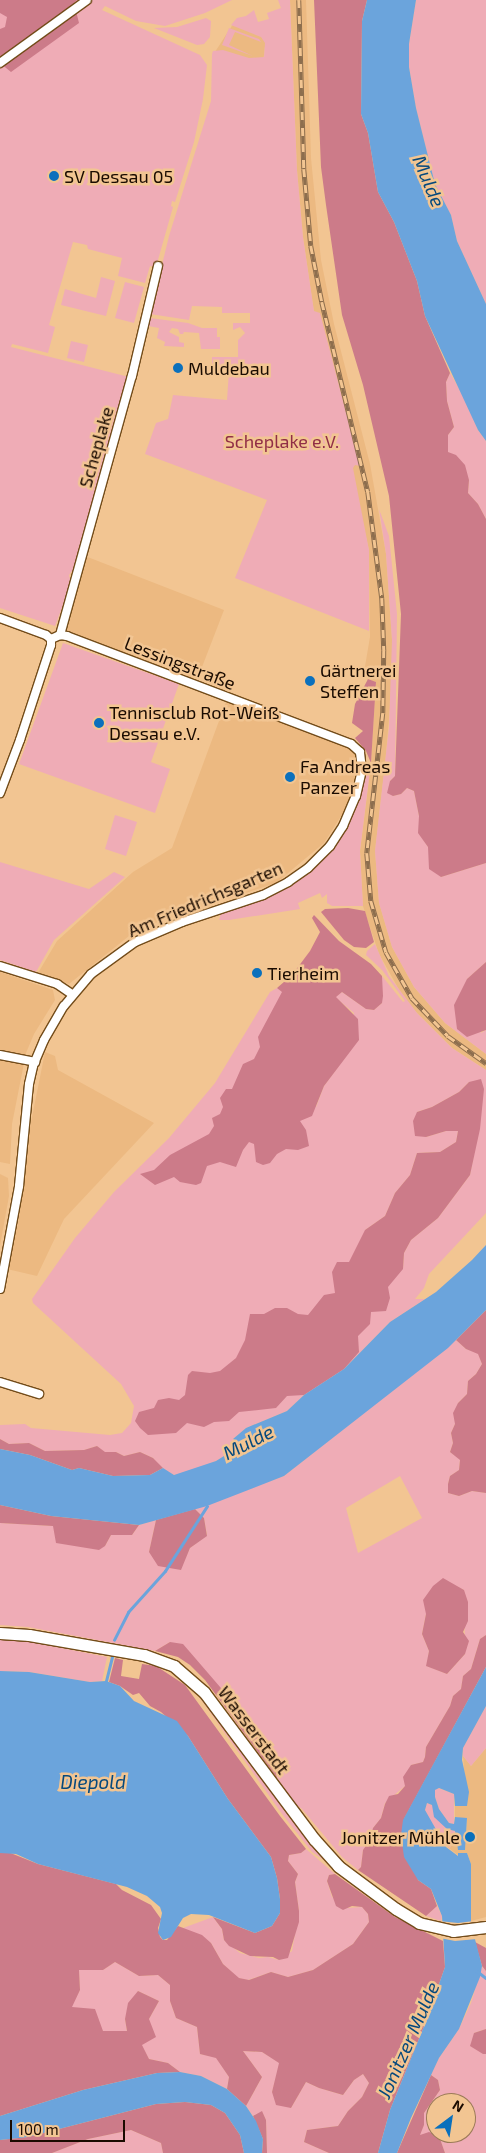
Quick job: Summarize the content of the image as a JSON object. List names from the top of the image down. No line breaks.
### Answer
{"streets":{"main road":["Wasserstadt"],"street":["Scheplake","Lessingstraße","Am Friedrichsgarten"]},"crossings":[["Scheplake","Lessingstraße"],["Lessingstraße","Am Friedrichsgarten"]],"water":["Mulde","Diepold","Jonitzer Mulde"],"parks":["Scheplake e.V."],"places":["SV Dessau 05","Muldebau","Gärtnerei Steffen","Tennisclub Rot-Weiß Dessau e.V.","Fa Andreas Panzer","Tierheim","Jonitzer Mühle"],"scale_bar":"100 m","north":"top right"}
